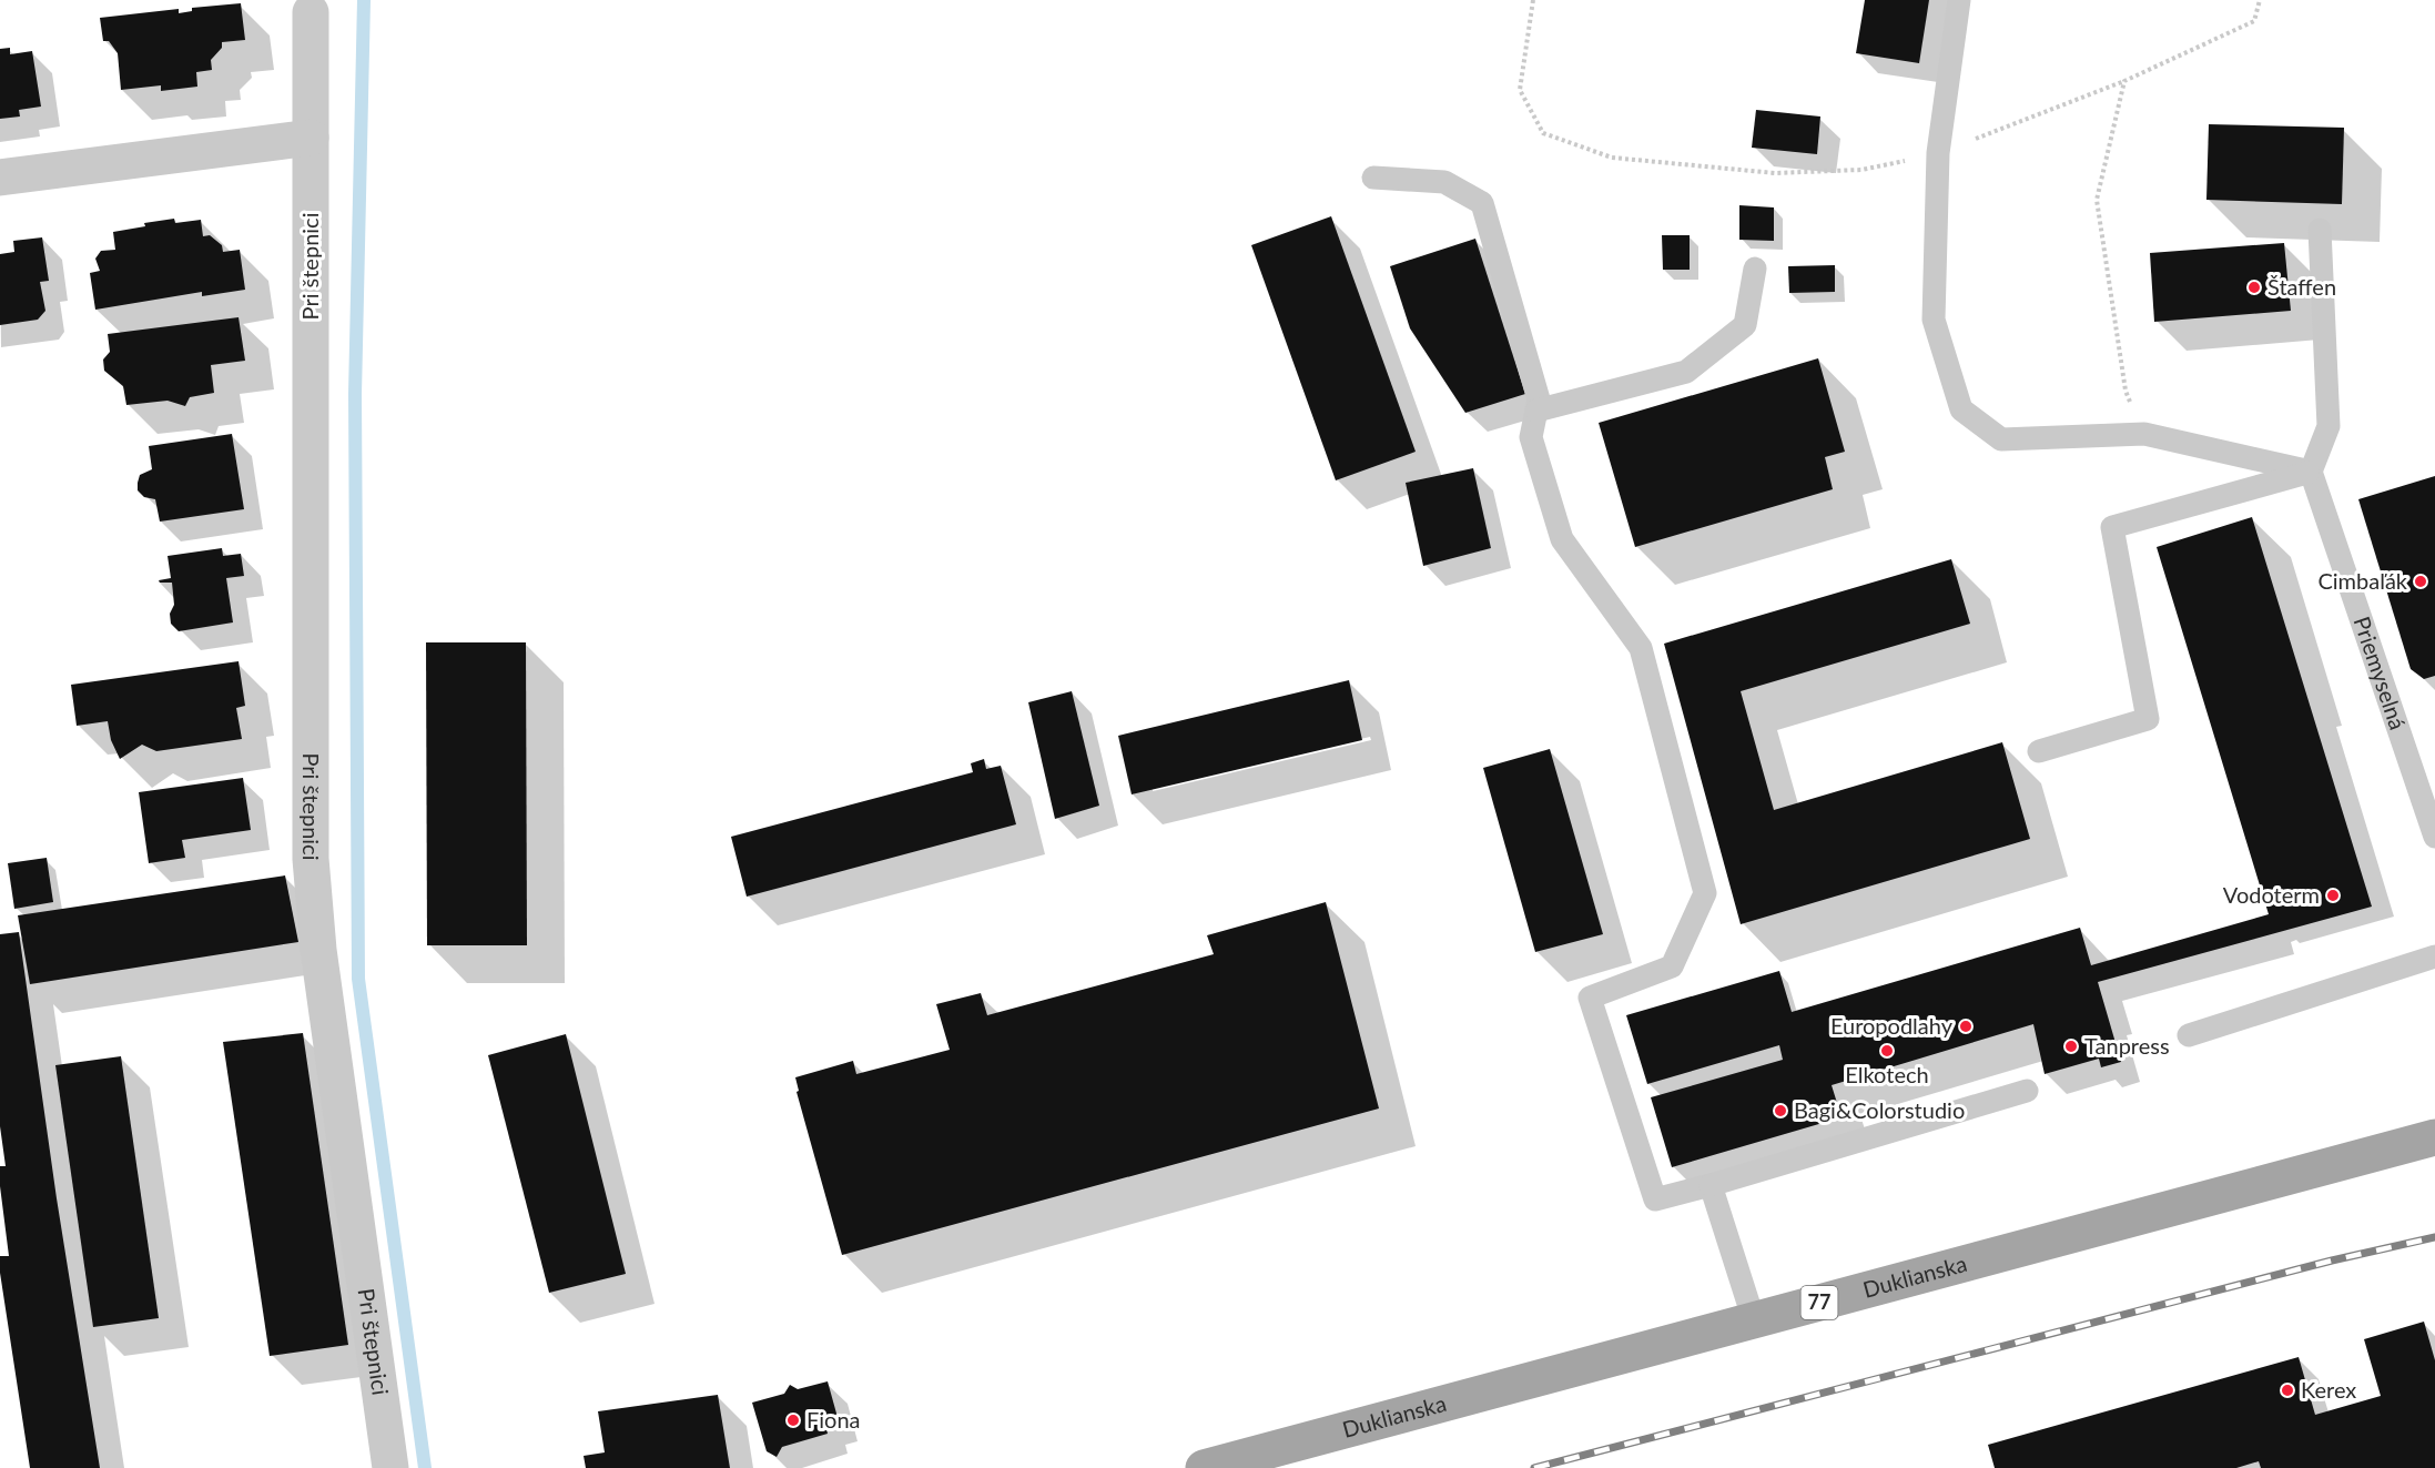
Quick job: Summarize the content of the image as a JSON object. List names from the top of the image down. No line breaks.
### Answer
{"streets":{"main road":["Duklianska","77"],"street":["Pri štepnici"],"lane":["Priemyselná"]},"places":["Štaffen","Cimbaľák","Vodoterm","Europodlahy","Tanpress","Elkotech","Bagi&Colorstudio","Kerex","Fiona"]}
